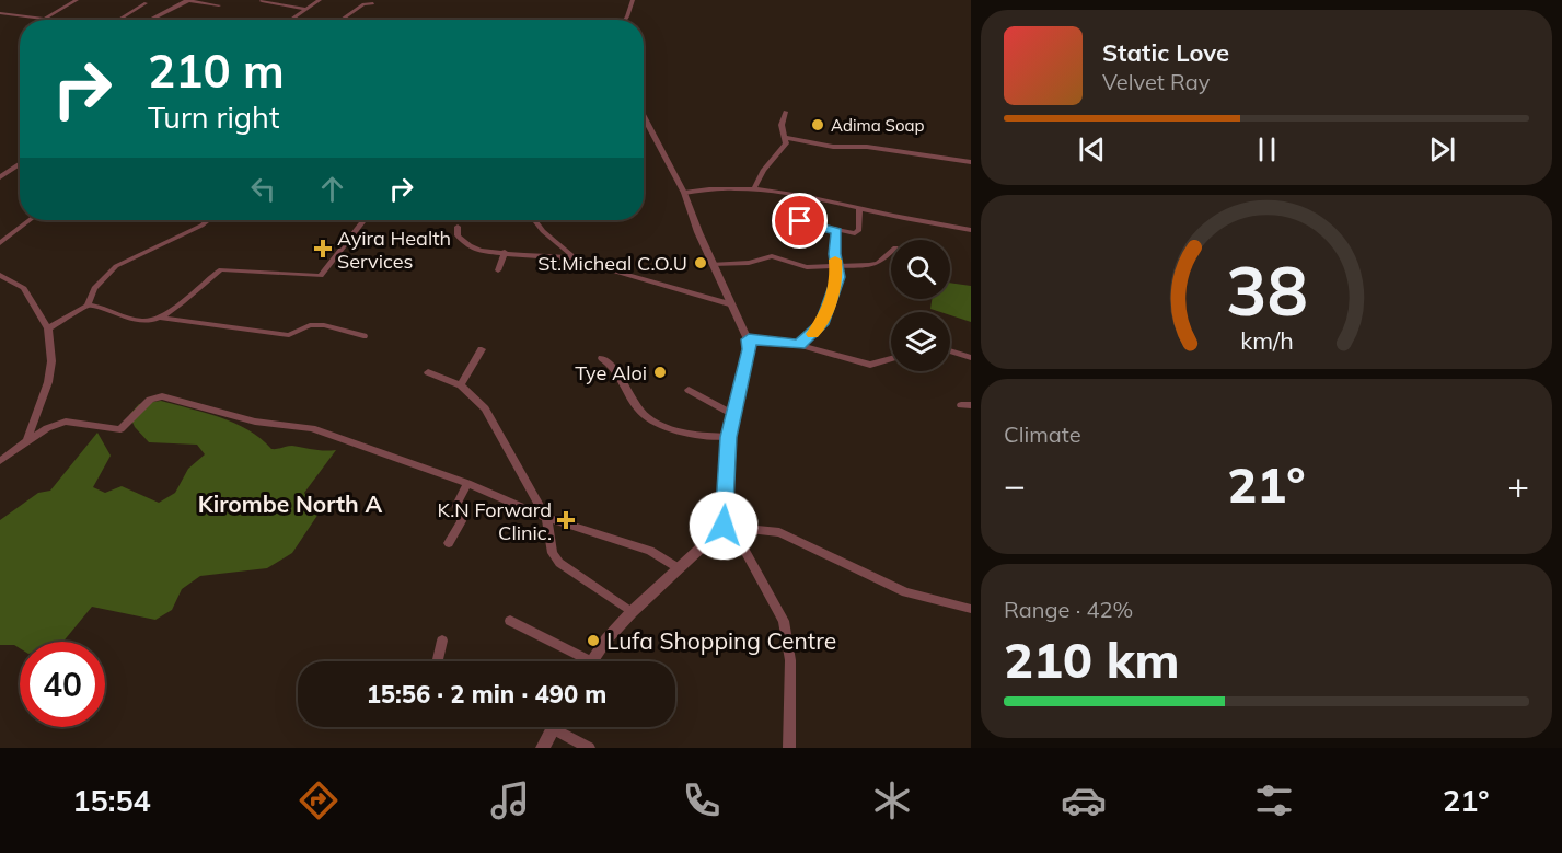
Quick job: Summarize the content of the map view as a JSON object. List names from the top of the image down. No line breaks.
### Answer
{"districts":["Kirombe North A"],"places":{"other":["Adima Soap","St.Micheal C.O.U","Tye Aloi","Lufa Shopping Centre"],"health":["Ayira Health Services","K.N Forward Clinic."]},"page":{"turn":["210 m","Turn right"],"song":["Static Love","Velvet Ray"],"tile":["Climate",["Range · 42%","210 km"]],"heat":["−","21°","+"],"limit":"40","trip":"15:56 · 2 min · 490 m","tabs":["15:54","21°"],"gauge":["38","km/h"]}}
